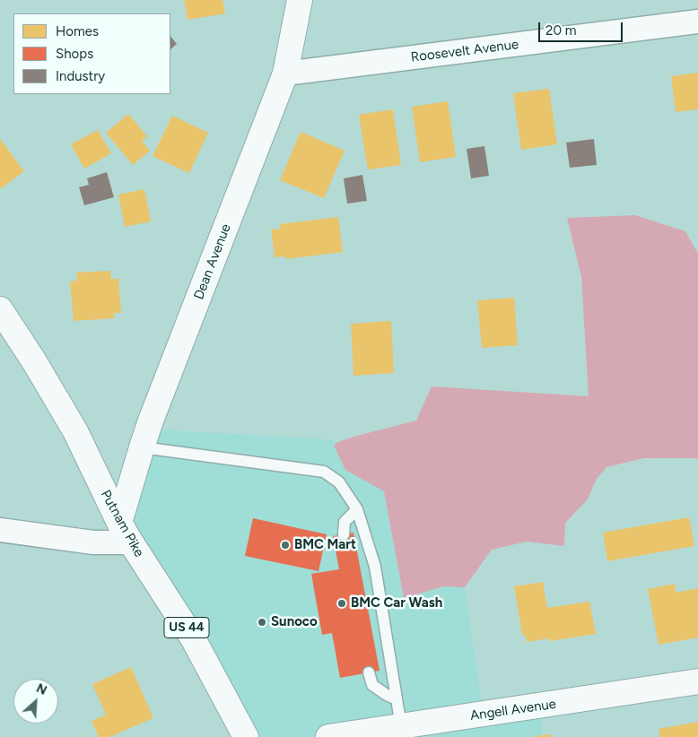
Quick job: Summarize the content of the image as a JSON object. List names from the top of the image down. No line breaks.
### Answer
{"streets":{"street":["Roosevelt Avenue","Dean Avenue","Putnam Pike","US 44","Angell Avenue"]},"crossings":[["Roosevelt Avenue","Dean Avenue"],["Dean Avenue","Putnam Pike"]],"places":["BMC Mart","BMC Car Wash","Sunoco"],"legend":["Homes","Shops","Industry"],"scale_bar":"20 m","north":"top right"}
